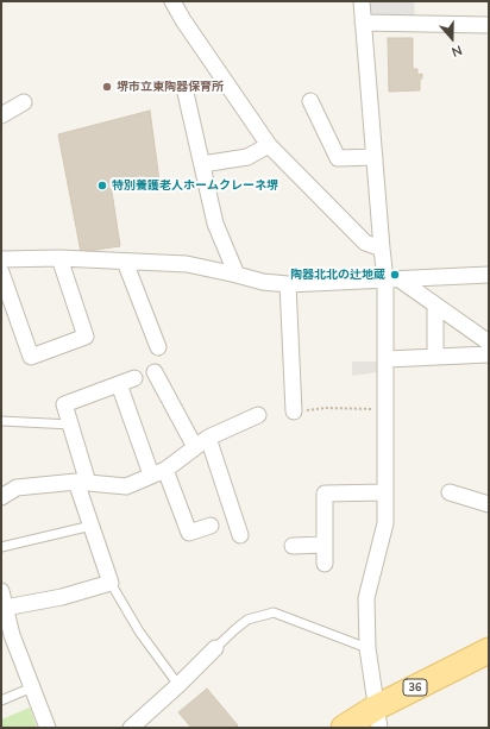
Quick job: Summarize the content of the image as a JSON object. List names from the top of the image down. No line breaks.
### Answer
{"streets":{"main road":["36"]},"places":["堺市立東陶器保育所","特別養護老人ホームクレーネ堺","陶器北北の辻地蔵"],"north":"bottom"}
